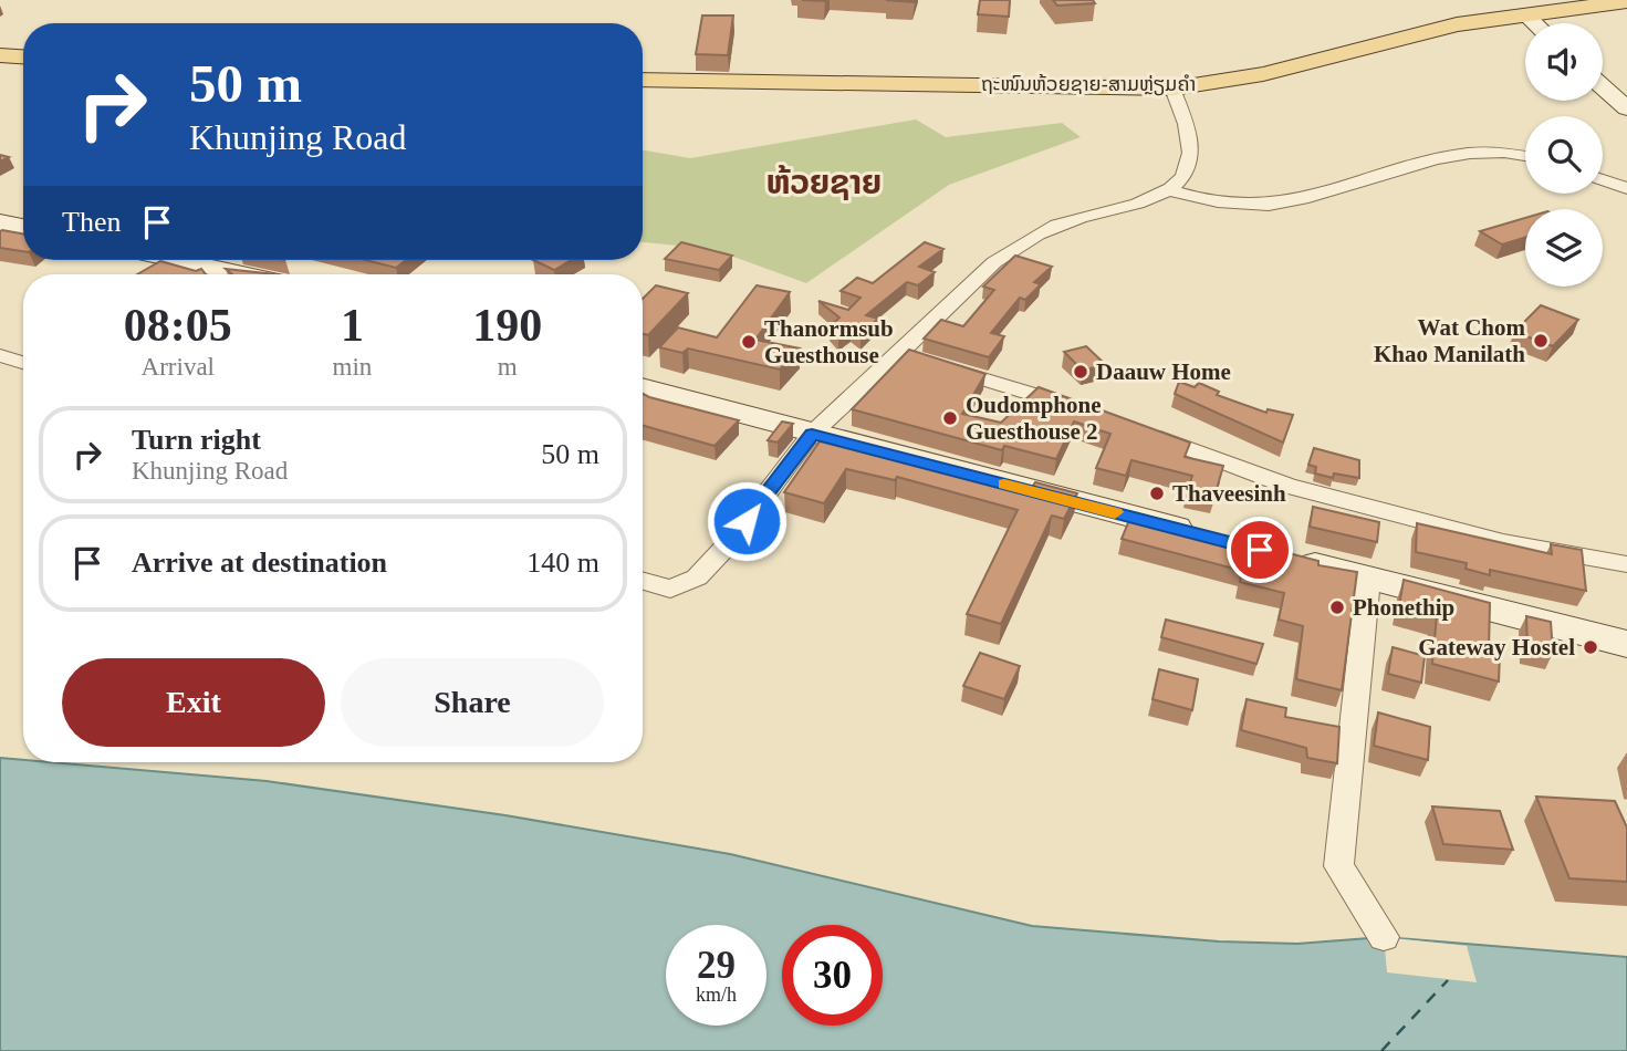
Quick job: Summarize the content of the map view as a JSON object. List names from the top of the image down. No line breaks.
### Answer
{"streets":{"main road":["ຖະໜົນຫ້ວຍຊາຍ-ສາມຫຼ່ຽມຄຳ"]},"districts":["ຫ້ວຍຊາຍ"],"places":["Wat Chom Khao Manilath","Thanormsub Guesthouse","Daauw Home","Oudomphone Guesthouse 2","Thaveesinh","Phonethip","Gateway Hostel"],"page":{"turn":["50 m","Khunjing Road"],"then":"Then","eta":["08:05","Arrival","1","min","190","m"],"list":[{"name":"Turn right","note":"Khunjing Road","value":"50 m"},{"name":"Arrive at destination","value":"140 m"}],"buttons":["Exit","Share"],"speed":"29 km/h","limit":"30"}}
